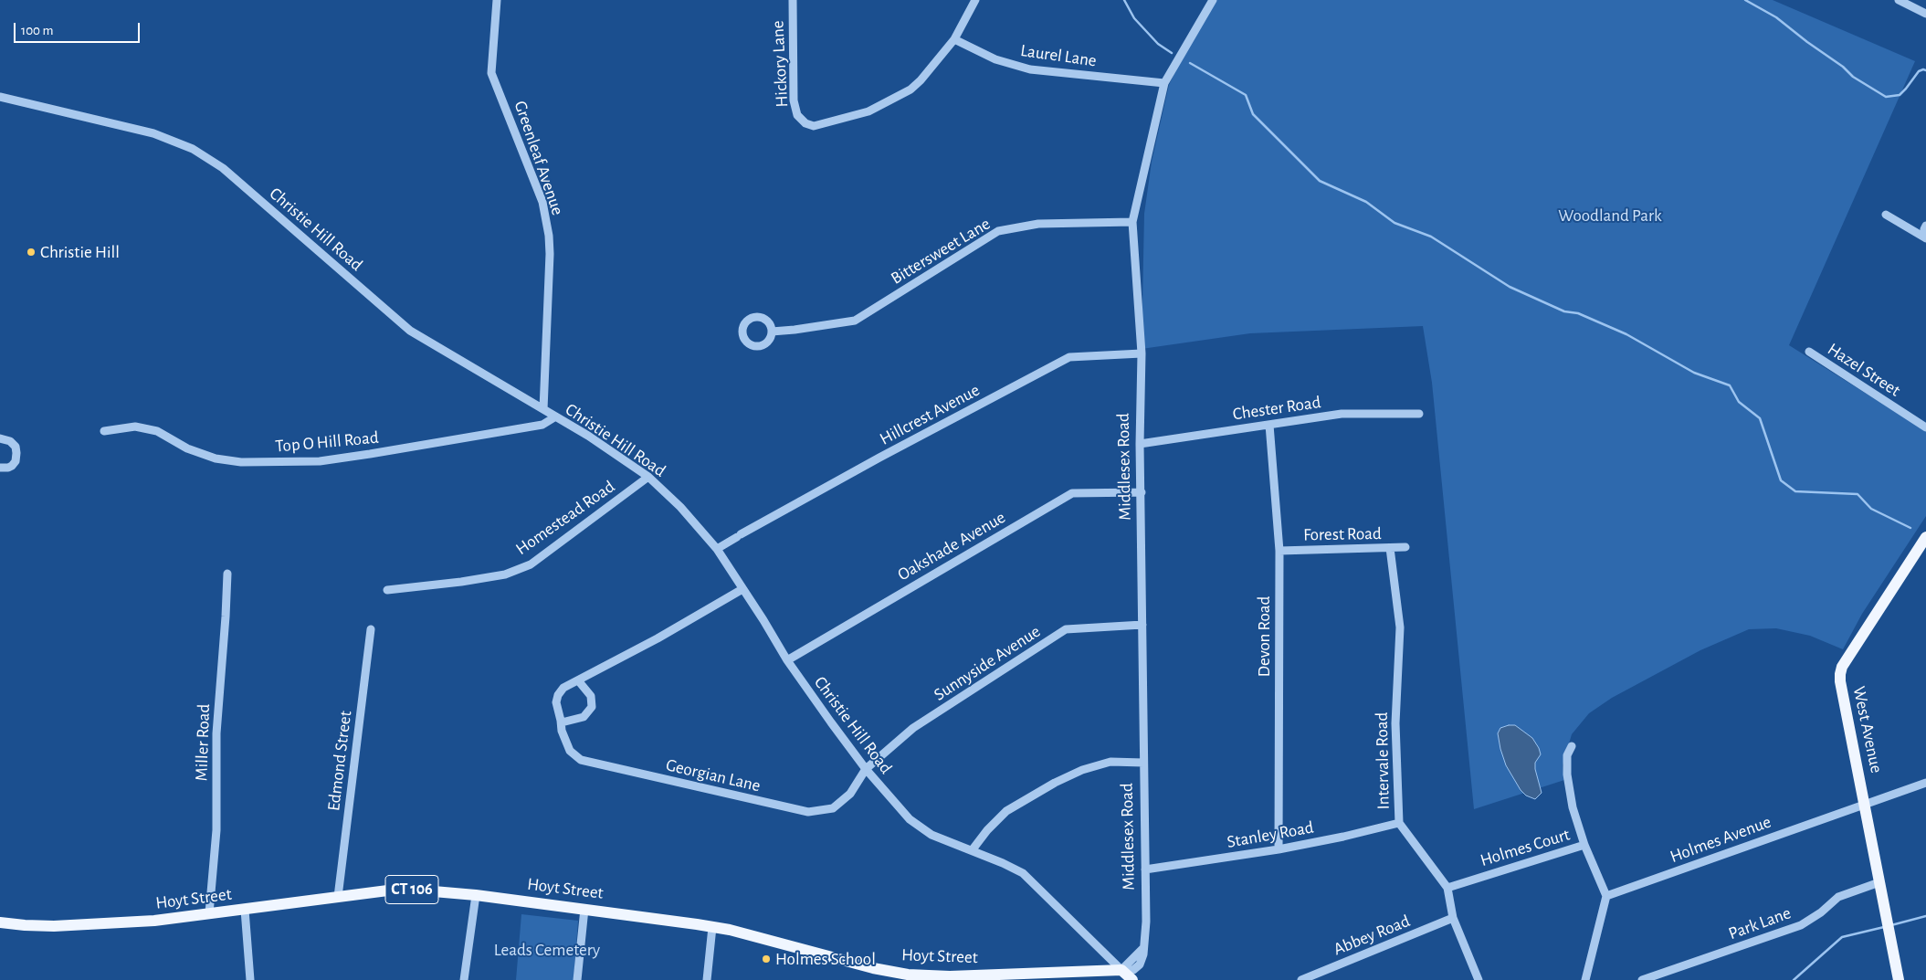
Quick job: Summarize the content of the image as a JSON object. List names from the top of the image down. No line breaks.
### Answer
{"streets":{"main road":["West Avenue","Hoyt Street","CT 106"],"street":["Laurel Lane","Hickory Lane","Greenleaf Avenue","Christie Hill Road","Bittersweet Lane","Hazel Street","Chester Road","Hillcrest Avenue","Top O Hill Road","Middlesex Road","Homestead Road","Forest Road","Oakshade Avenue","Devon Road","Sunnyside Avenue","Miller Road","Edmond Street","Intervale Road","Georgian Lane","Stanley Road","Holmes Avenue","Holmes Court","Park Lane","Abbey Road"]},"crossings":[["Laurel Lane","Hickory Lane"],["Laurel Lane","Middlesex Road"],["Greenleaf Avenue","Christie Hill Road"],["Christie Hill Road","Hillcrest Avenue"],["Christie Hill Road","Top O Hill Road"],["Christie Hill Road","Middlesex Road"],["Christie Hill Road","Homestead Road"],["Christie Hill Road","Oakshade Avenue"],["Christie Hill Road","Sunnyside Avenue"],["Christie Hill Road","Georgian Lane"],["Christie Hill Road","Hoyt Street"],["Bittersweet Lane","Middlesex Road"],["Chester Road","Middlesex Road"],["Chester Road","Devon Road"],["Hillcrest Avenue","Middlesex Road"],["Middlesex Road","Oakshade Avenue"],["Middlesex Road","Sunnyside Avenue"],["Middlesex Road","Stanley Road"],["Middlesex Road","Hoyt Street"],["Forest Road","Devon Road"],["Forest Road","Intervale Road"],["Devon Road","Stanley Road"],["Sunnyside Avenue","Georgian Lane"],["West Avenue","Holmes Avenue"],["West Avenue","Park Lane"],["Miller Road","Hoyt Street"],["Edmond Street","Hoyt Street"],["Intervale Road","Stanley Road"],["Intervale Road","Holmes Court"],["Intervale Road","Abbey Road"],["Holmes Avenue","Holmes Court"]],"parks":["Woodland Park","Leads Cemetery"],"places":["Christie Hill","Holmes School"],"scale_bar":"100 m"}
